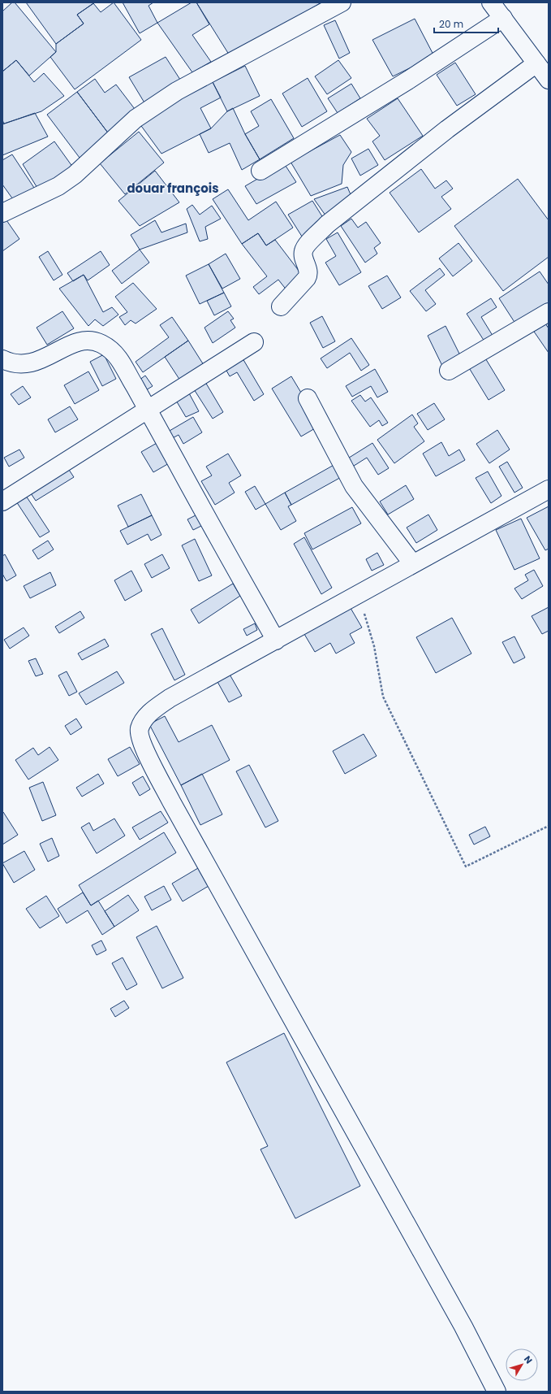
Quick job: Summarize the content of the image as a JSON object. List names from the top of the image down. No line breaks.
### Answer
{"districts":["douar françois"],"scale_bar":"20 m","north":"top right"}
